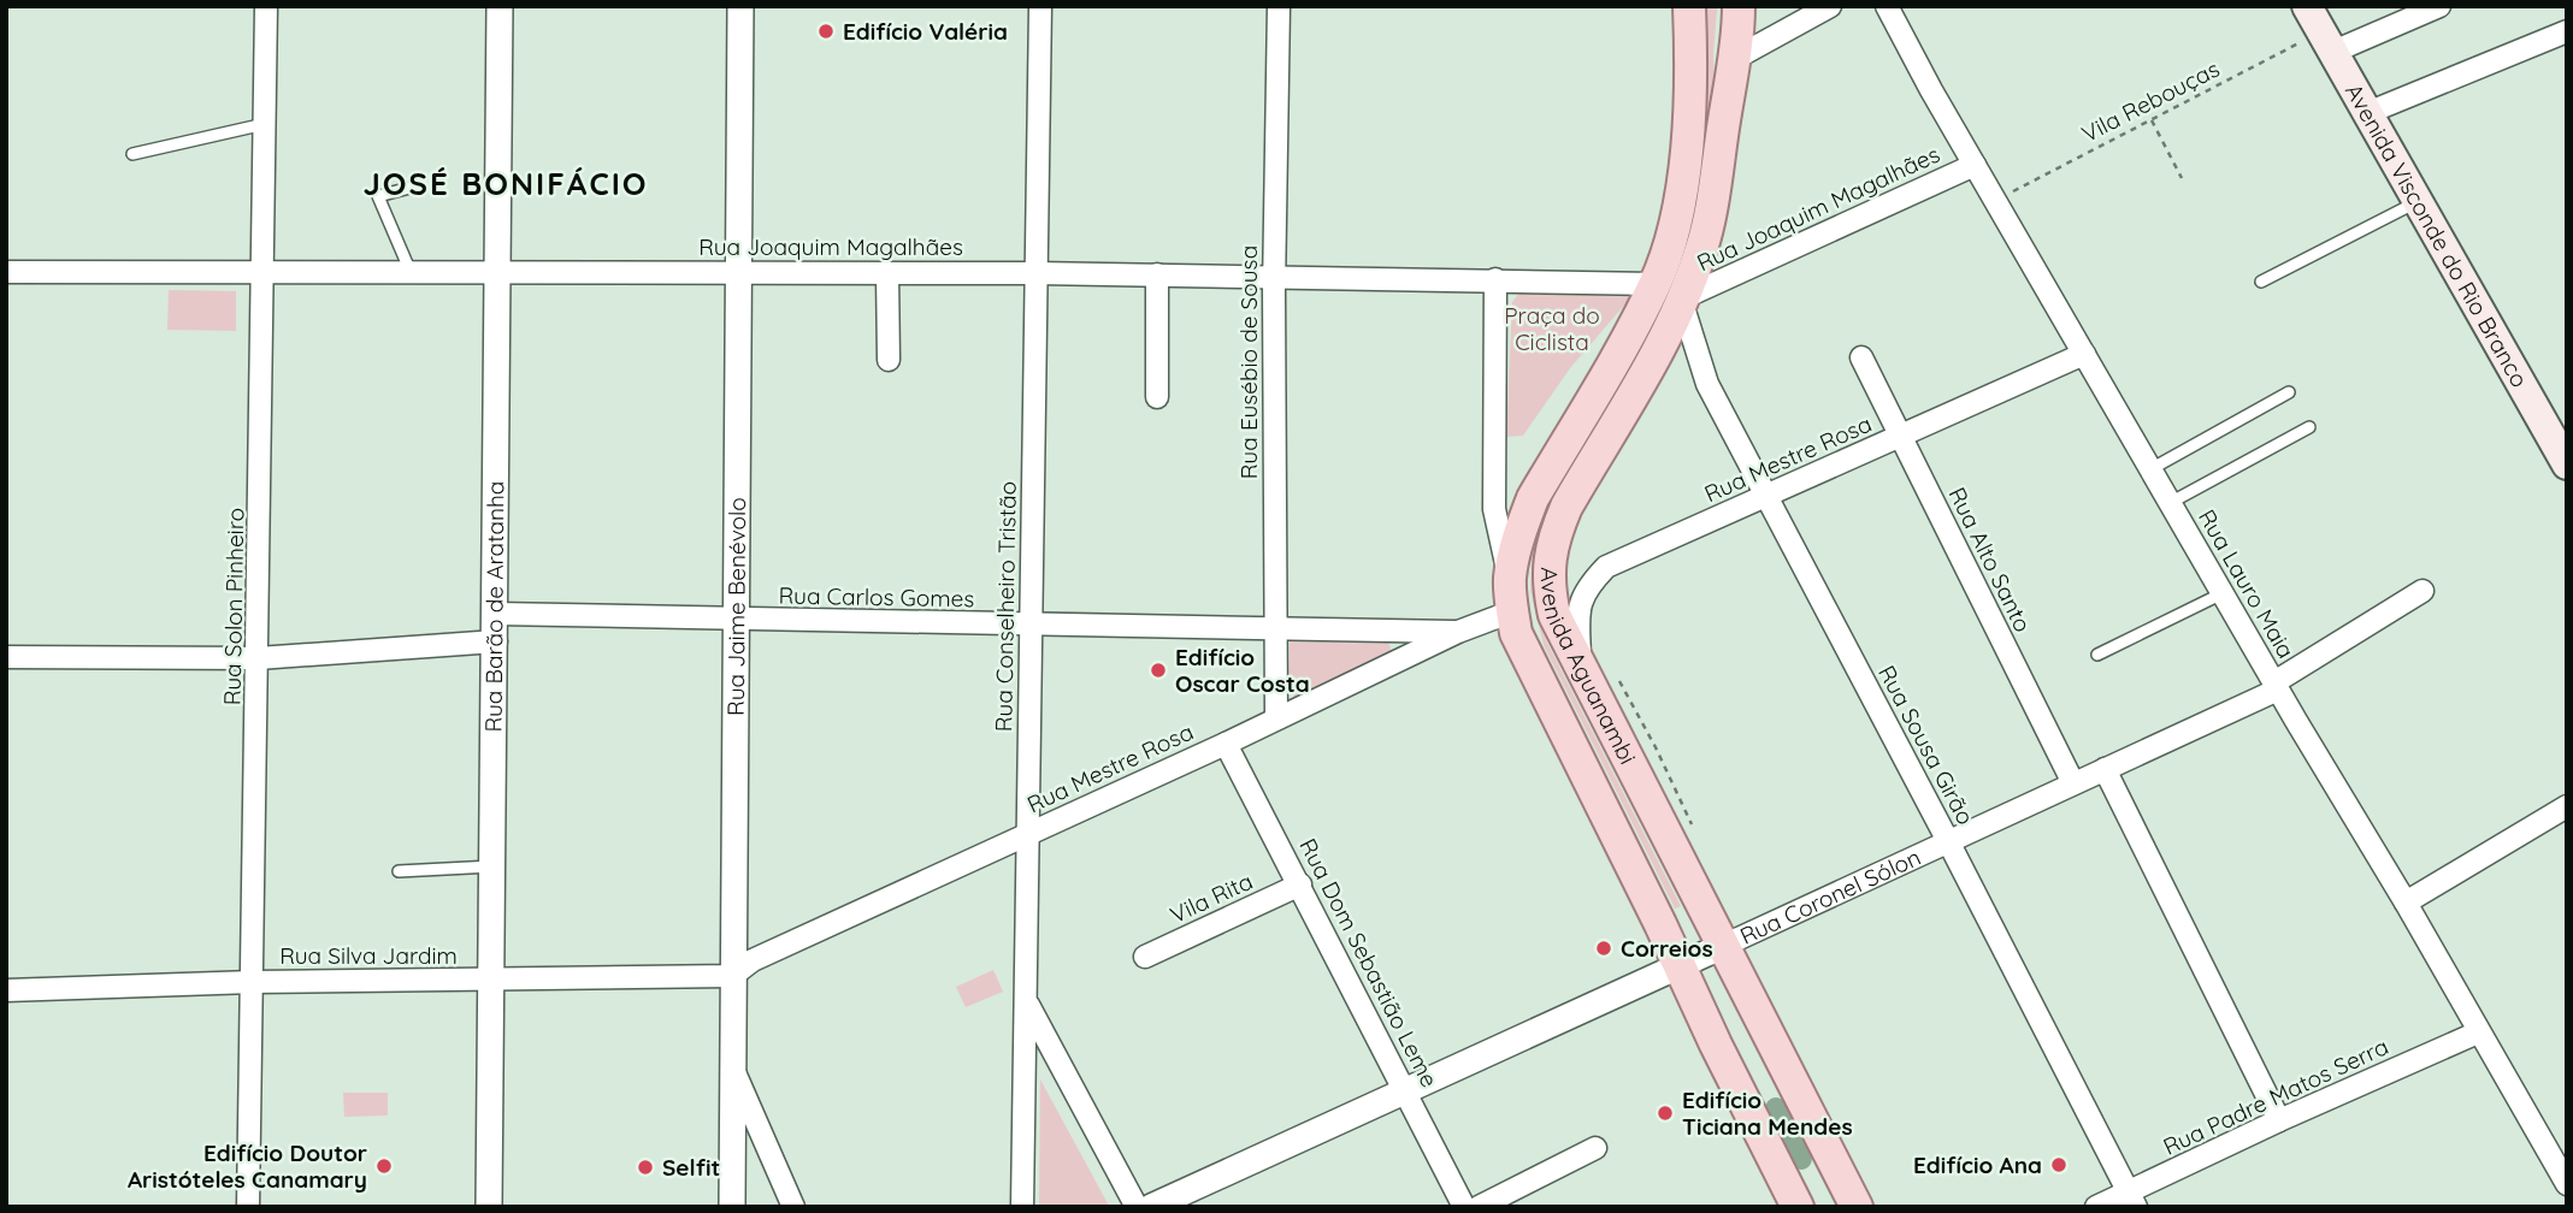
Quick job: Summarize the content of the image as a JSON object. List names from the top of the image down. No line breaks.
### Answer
{"streets":{"main road":["Avenida Visconde do Rio Branco","Avenida Aguanambi"],"street":["Rua Joaquim Magalhães","Rua Eusébio de Sousa","Rua Mestre Rosa","Rua Alto Santo","Rua Lauro Maia","Rua Carlos Gomes","Rua Solon Pinheiro","Rua Barão de Aratanha","Rua Jaime Benévolo","Rua Conselheiro Tristão","Rua Sousa Girão","Vila Rita","Rua Coronel Sólon","Rua Silva Jardim","Rua Dom Sebastião Leme","Rua Padre Matos Serra"],"path":["Vila Rebouças"]},"crossings":[["Vila Rebouças","Avenida Visconde do Rio Branco"],["Vila Rebouças","Rua Lauro Maia"],["Rua Joaquim Magalhães","Rua Eusébio de Sousa"],["Rua Joaquim Magalhães","Rua Lauro Maia"],["Rua Joaquim Magalhães","Rua Solon Pinheiro"],["Rua Joaquim Magalhães","Rua Barão de Aratanha"],["Rua Joaquim Magalhães","Rua Jaime Benévolo"],["Rua Joaquim Magalhães","Rua Conselheiro Tristão"],["Rua Joaquim Magalhães","Avenida Aguanambi"],["Rua Joaquim Magalhães","Rua Sousa Girão"],["Rua Eusébio de Sousa","Rua Mestre Rosa"],["Rua Eusébio de Sousa","Rua Carlos Gomes"],["Rua Mestre Rosa","Rua Alto Santo"],["Rua Mestre Rosa","Rua Lauro Maia"],["Rua Mestre Rosa","Rua Carlos Gomes"],["Rua Mestre Rosa","Rua Jaime Benévolo"],["Rua Mestre Rosa","Rua Conselheiro Tristão"],["Rua Mestre Rosa","Avenida Aguanambi"],["Rua Mestre Rosa","Rua Sousa Girão"],["Rua Mestre Rosa","Rua Silva Jardim"],["Rua Mestre Rosa","Rua Dom Sebastião Leme"],["Rua Alto Santo","Rua Coronel Sólon"],["Rua Lauro Maia","Rua Coronel Sólon"],["Rua Lauro Maia","Rua Padre Matos Serra"],["Rua Carlos Gomes","Rua Barão de Aratanha"],["Rua Carlos Gomes","Rua Jaime Benévolo"],["Rua Carlos Gomes","Rua Conselheiro Tristão"],["Rua Solon Pinheiro","Rua Silva Jardim"],["Rua Barão de Aratanha","Rua Silva Jardim"],["Rua Jaime Benévolo","Rua Silva Jardim"],["Avenida Aguanambi","Rua Sousa Girão"],["Avenida Aguanambi","Rua Coronel Sólon"],["Rua Sousa Girão","Rua Coronel Sólon"],["Rua Sousa Girão","Rua Padre Matos Serra"],["Vila Rita","Rua Dom Sebastião Leme"],["Rua Coronel Sólon","Rua Dom Sebastião Leme"]],"districts":["JOSÉ BONIFÁCIO"],"parks":["Praça do Ciclista"],"places":["Edifício Valéria","Edifício Oscar Costa","Correios","Edifício Ticiana Mendes","Edifício Ana","Edifício Doutor Aristóteles Canamary","Selfit"]}
